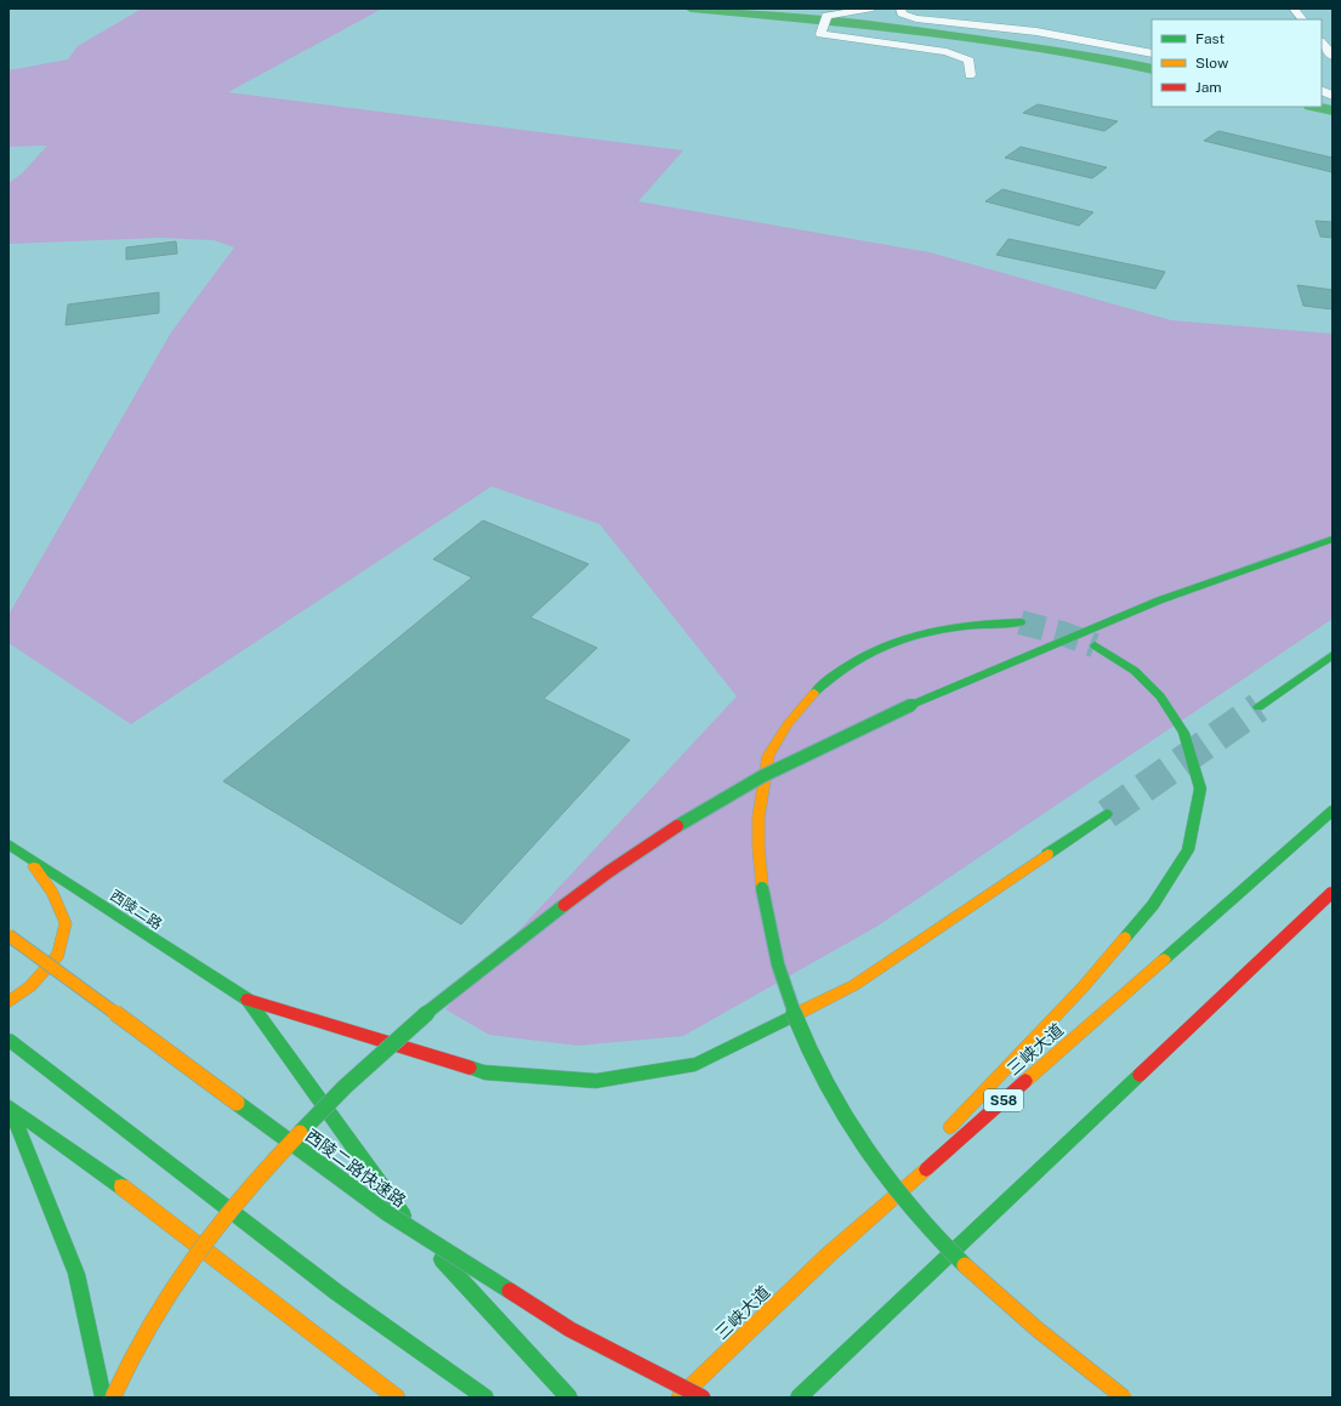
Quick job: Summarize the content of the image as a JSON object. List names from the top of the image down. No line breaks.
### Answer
{"streets":{"main road":["西陵二路","三峡大道","S58","西陵二路快速路"]},"legend":["Fast","Slow","Jam"]}
